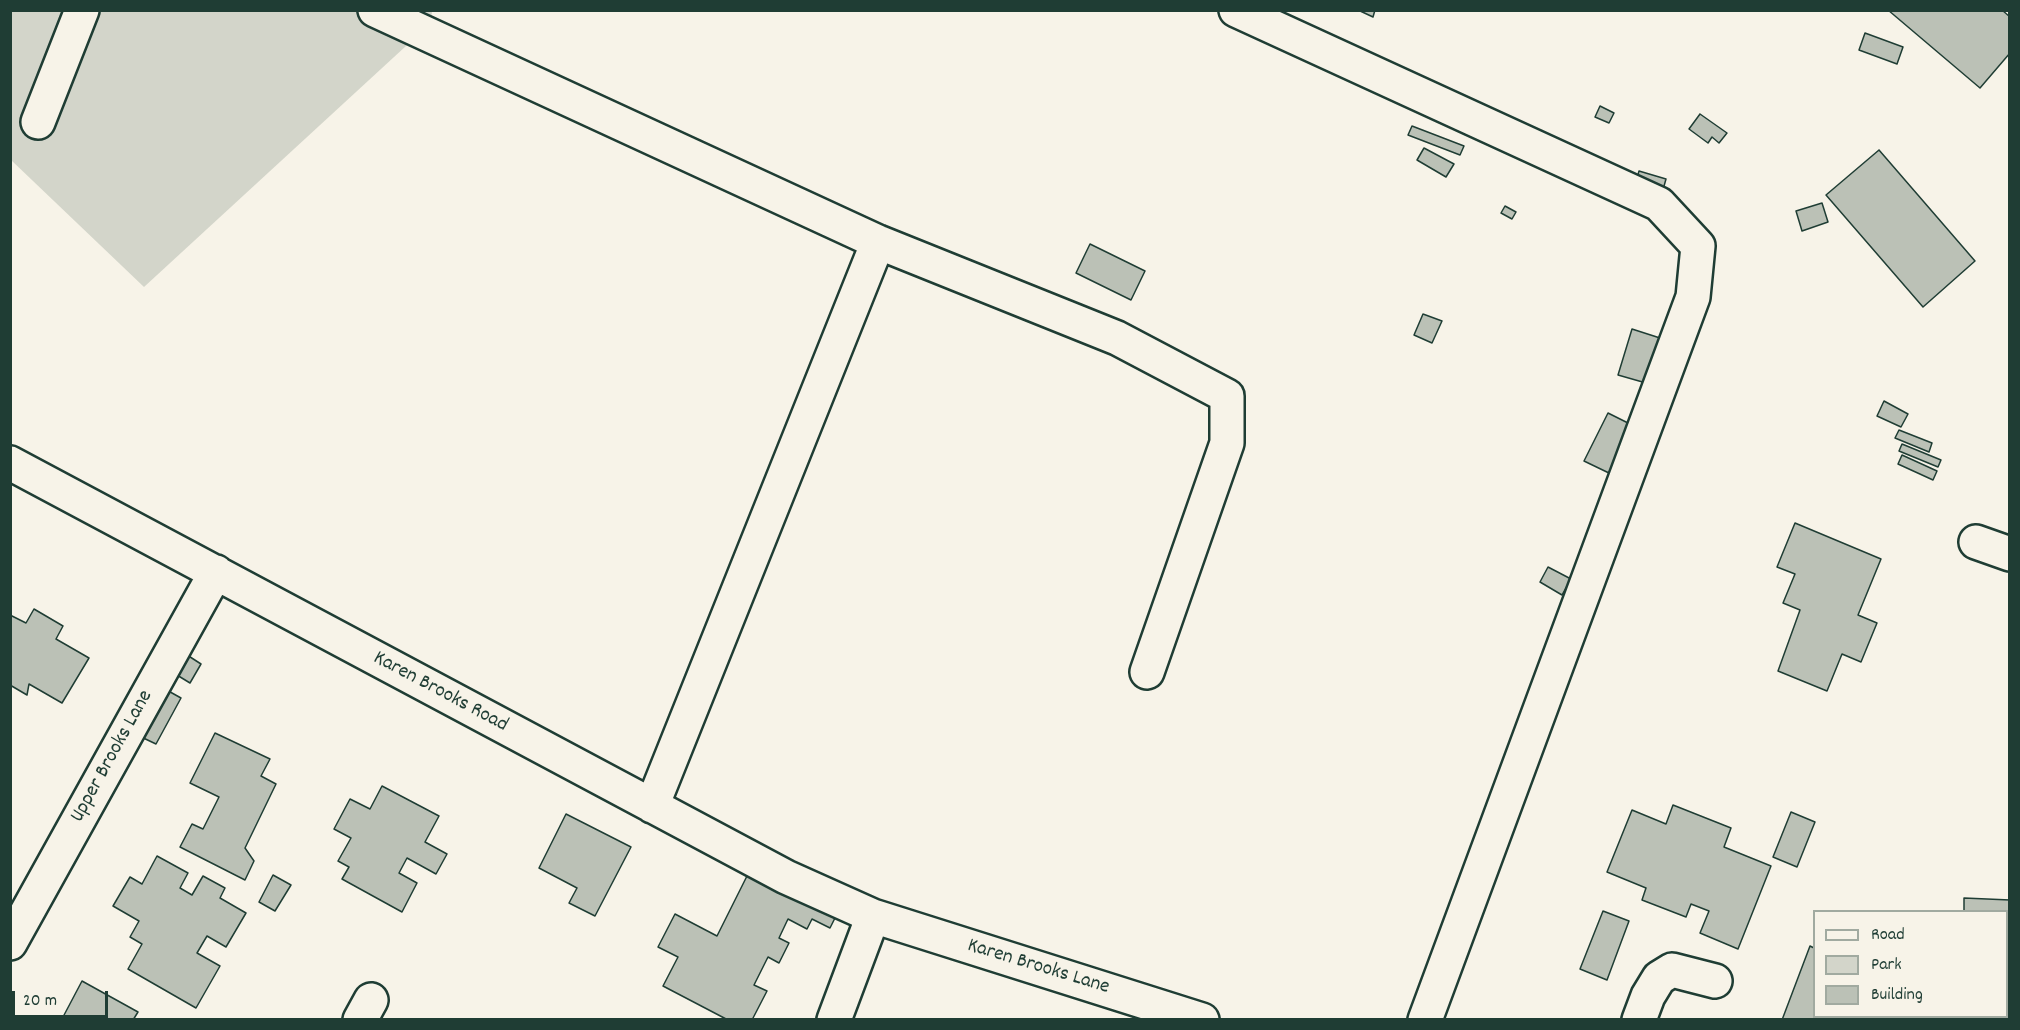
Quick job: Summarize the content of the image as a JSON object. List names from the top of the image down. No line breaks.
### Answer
{"streets":{"street":["Karen Brooks Road","Upper Brooks Lane","Karen Brooks Lane"]},"crossings":[["Karen Brooks Road","Upper Brooks Lane"],["Karen Brooks Road","Karen Brooks Lane"]],"legend":["Road","Park","Building"],"scale_bar":"20 m"}
